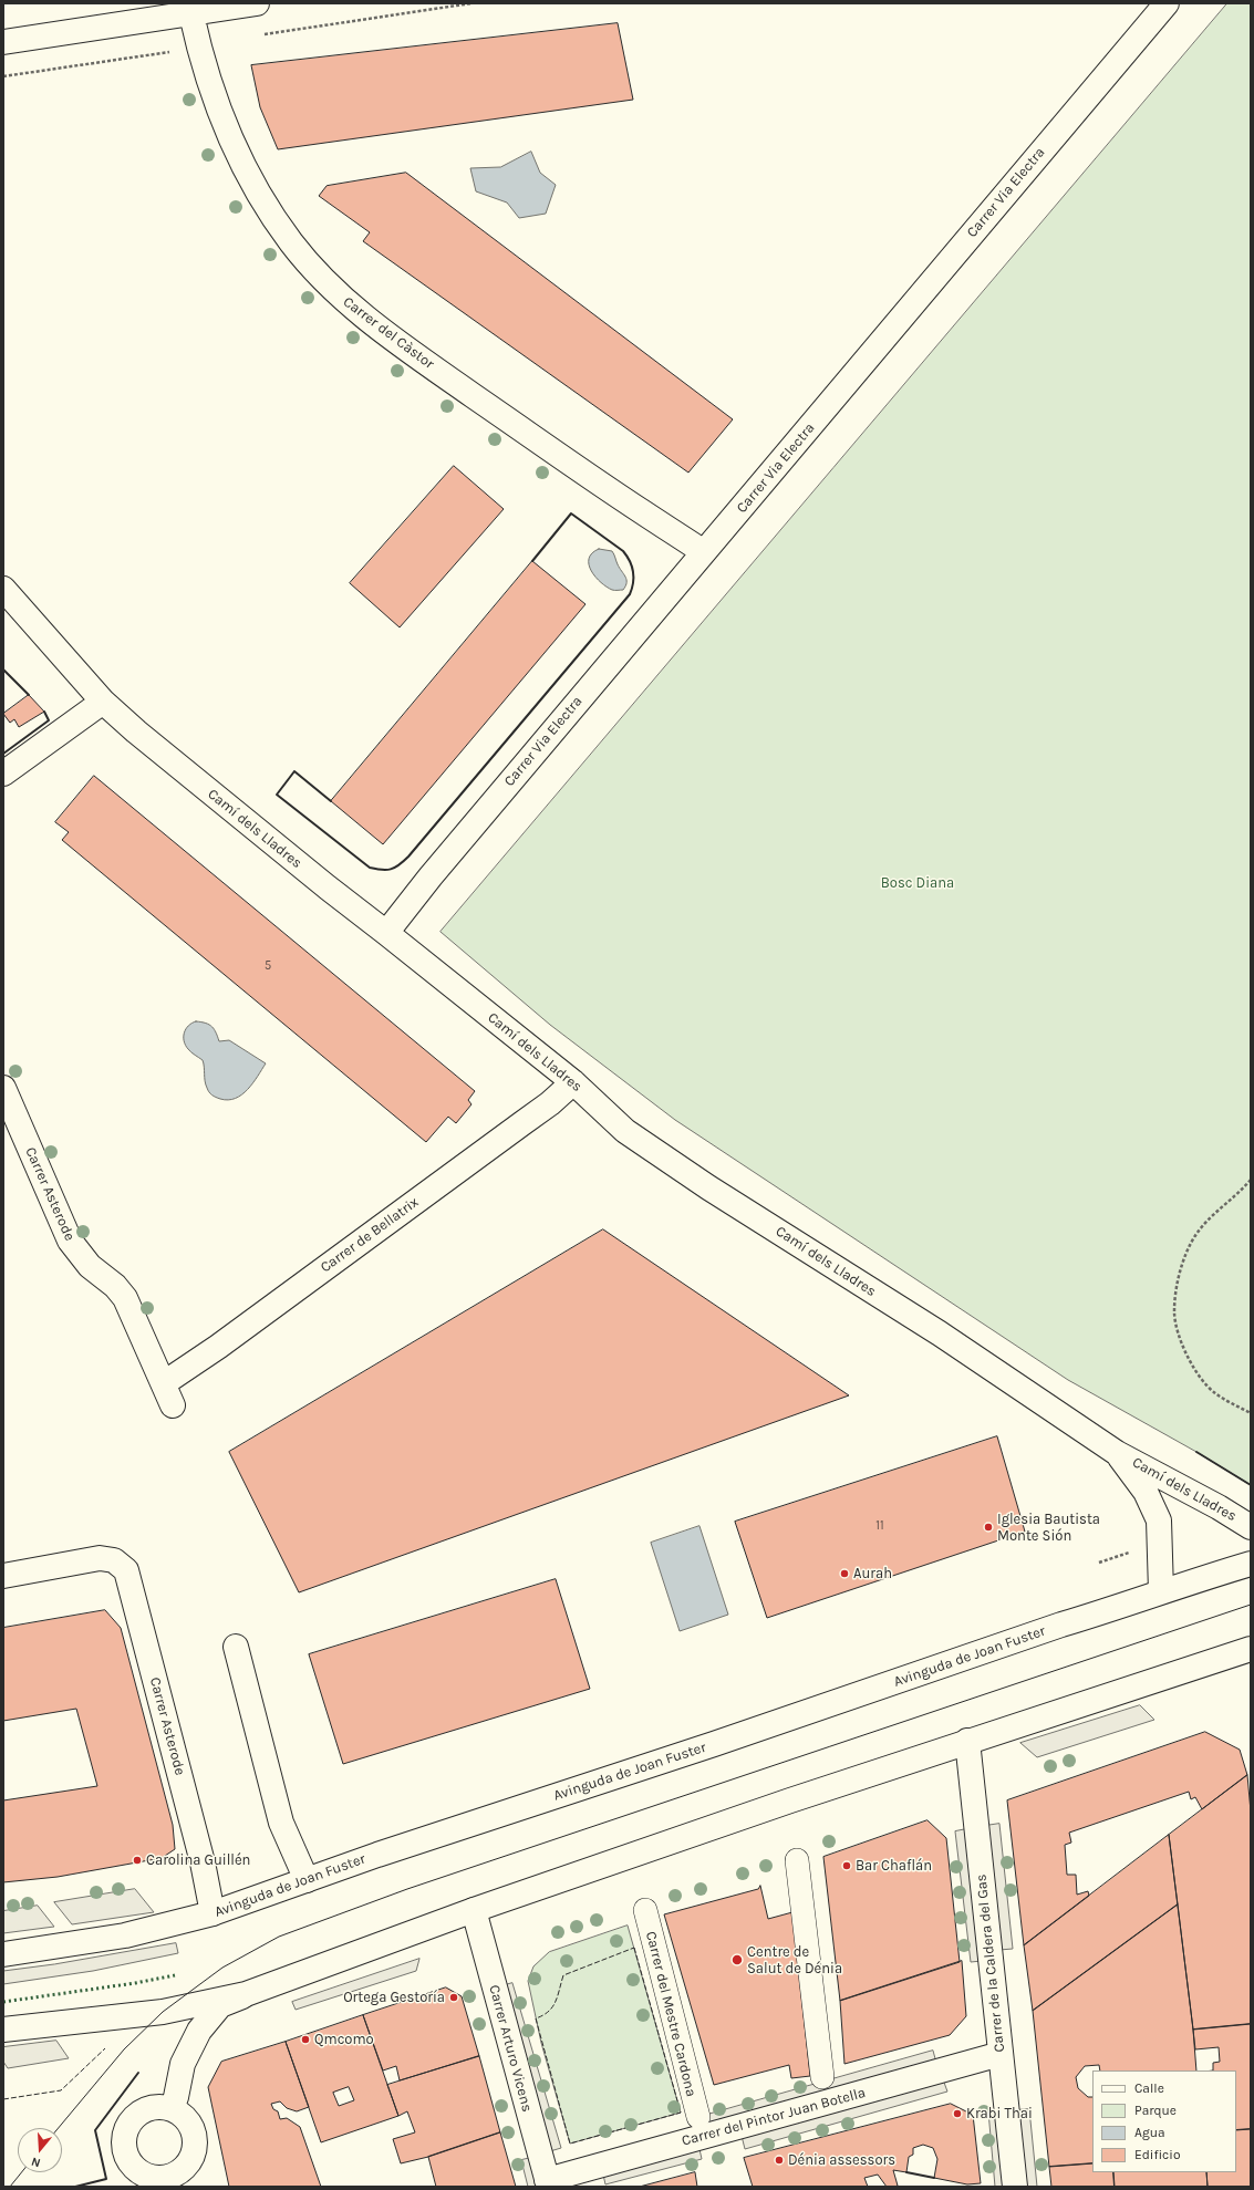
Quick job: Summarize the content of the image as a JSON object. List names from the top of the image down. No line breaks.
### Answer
{"streets":{"street":["Carrer Via Electra","Carrer del Càstor","Camí dels Lladres","Carrer Asterode","Carrer de Bellatrix","Avinguda de Joan Fuster","Carrer de la Caldera del Gas","Carrer del Mestre Cardona","Carrer Arturo Vicens","Carrer del Pintor Juan Botella"]},"crossings":[["Carrer Via Electra","Carrer del Càstor"],["Carrer Via Electra","Camí dels Lladres"],["Camí dels Lladres","Carrer de Bellatrix"],["Camí dels Lladres","Avinguda de Joan Fuster"],["Carrer Asterode","Carrer de Bellatrix"],["Carrer Asterode","Avinguda de Joan Fuster"],["Carrer de la Caldera del Gas","Carrer del Pintor Juan Botella"],["Carrer Arturo Vicens","Carrer del Pintor Juan Botella"]],"parks":["Bosc Diana"],"places":["Iglesia Bautista Monte Sión","Aurah","Carolina Guillén","Bar Chaflán","Centre de Salut de Dénia","Ortega Gestoría","Qmcomo","Krabi Thai","Dénia assessors"],"house_numbers":["5","11"],"legend":["Calle","Parque","Agua","Edificio"],"north":"bottom"}
